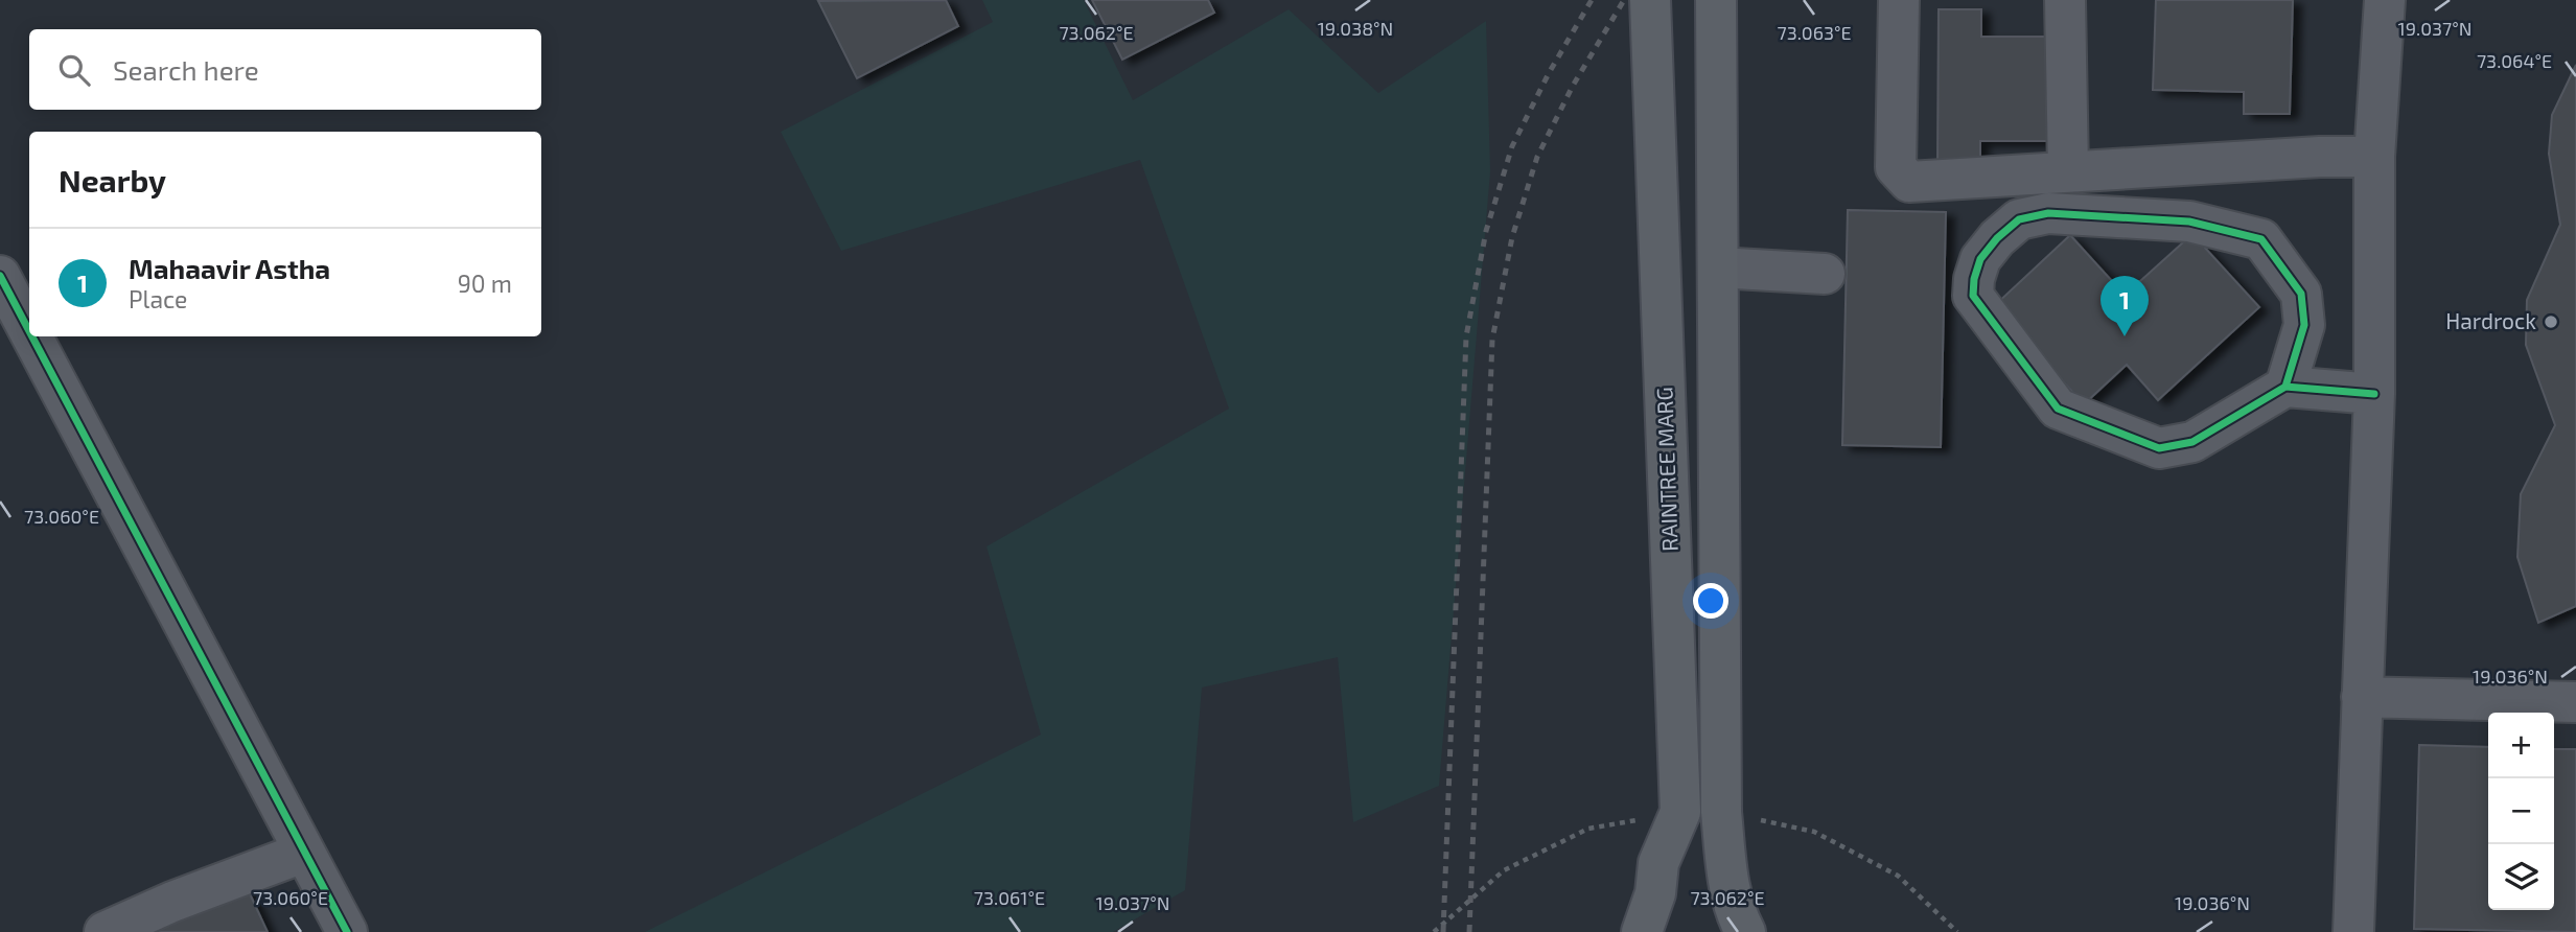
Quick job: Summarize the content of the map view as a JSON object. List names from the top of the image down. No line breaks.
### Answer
{"streets":{"main road":["RAINTREE MARG"]},"places":["Hardrock"],"page":{"search":"Search here","heading":"Nearby","list":[{"mark":"1","name":"Mahaavir Astha","note":"Place","value":"90 m"}],"pins":"1","map_buttons":["+","−"]},"coordinates":["19.038°N","19.037°N","73.063°E","73.062°E","73.064°E","73.060°E","19.036°N","73.061°E"]}
